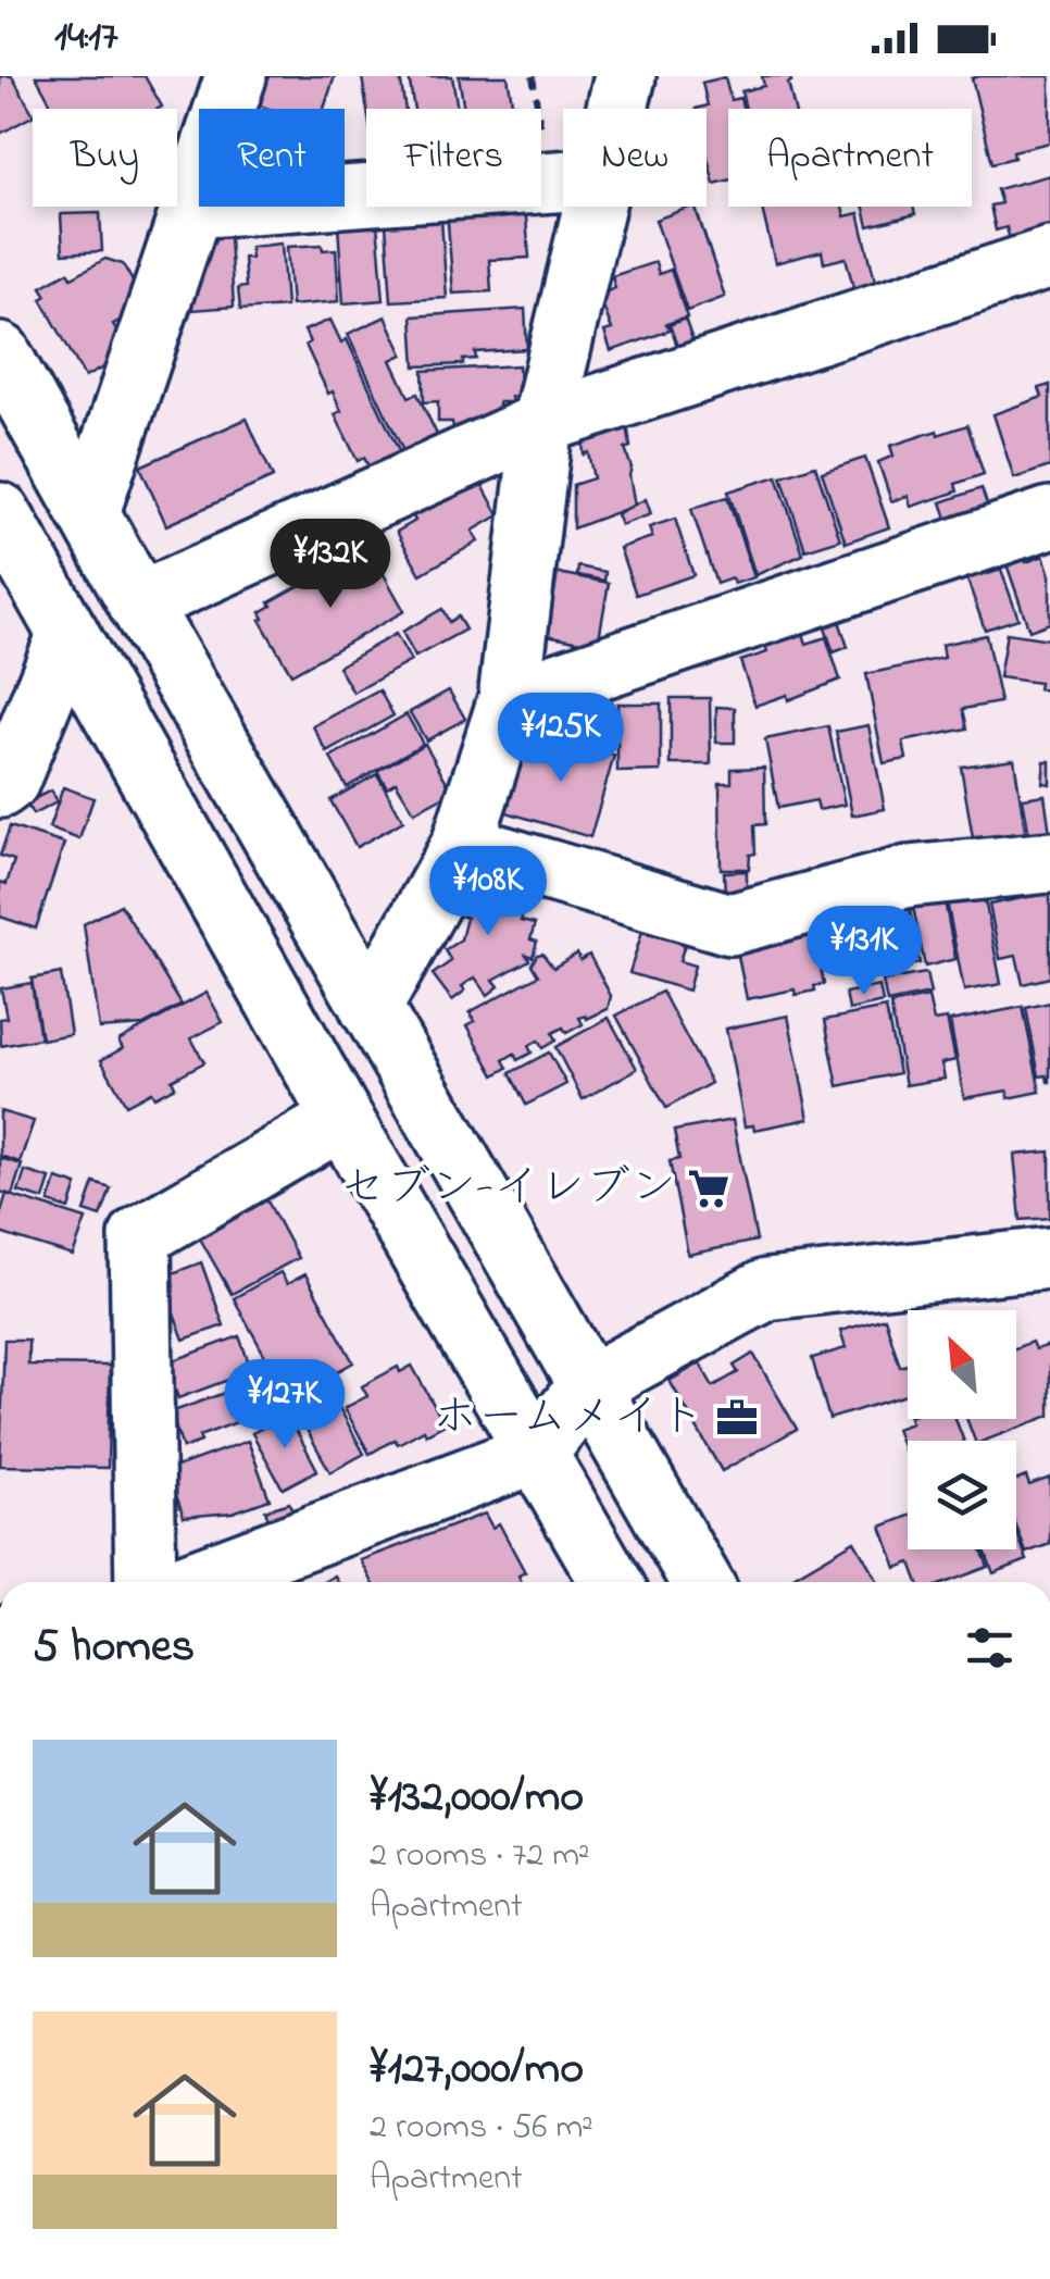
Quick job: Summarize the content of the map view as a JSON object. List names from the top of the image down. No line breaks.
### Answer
{"places":{"supermarket":["セブン-イレブン"],"office":["ホームメイト"]},"north":"top left","page":{"status":"14:17","chip":["Buy","Rent","Filters","New","Apartment"],"price":["¥132K","¥125K","¥108K","¥131K","¥127K"],"heading":"5 homes","list":[{"name":"¥132,000/mo","note":"2 rooms · 72 m² · Apartment"},{"name":"¥127,000/mo","note":"2 rooms · 56 m² · Apartment"}]}}
